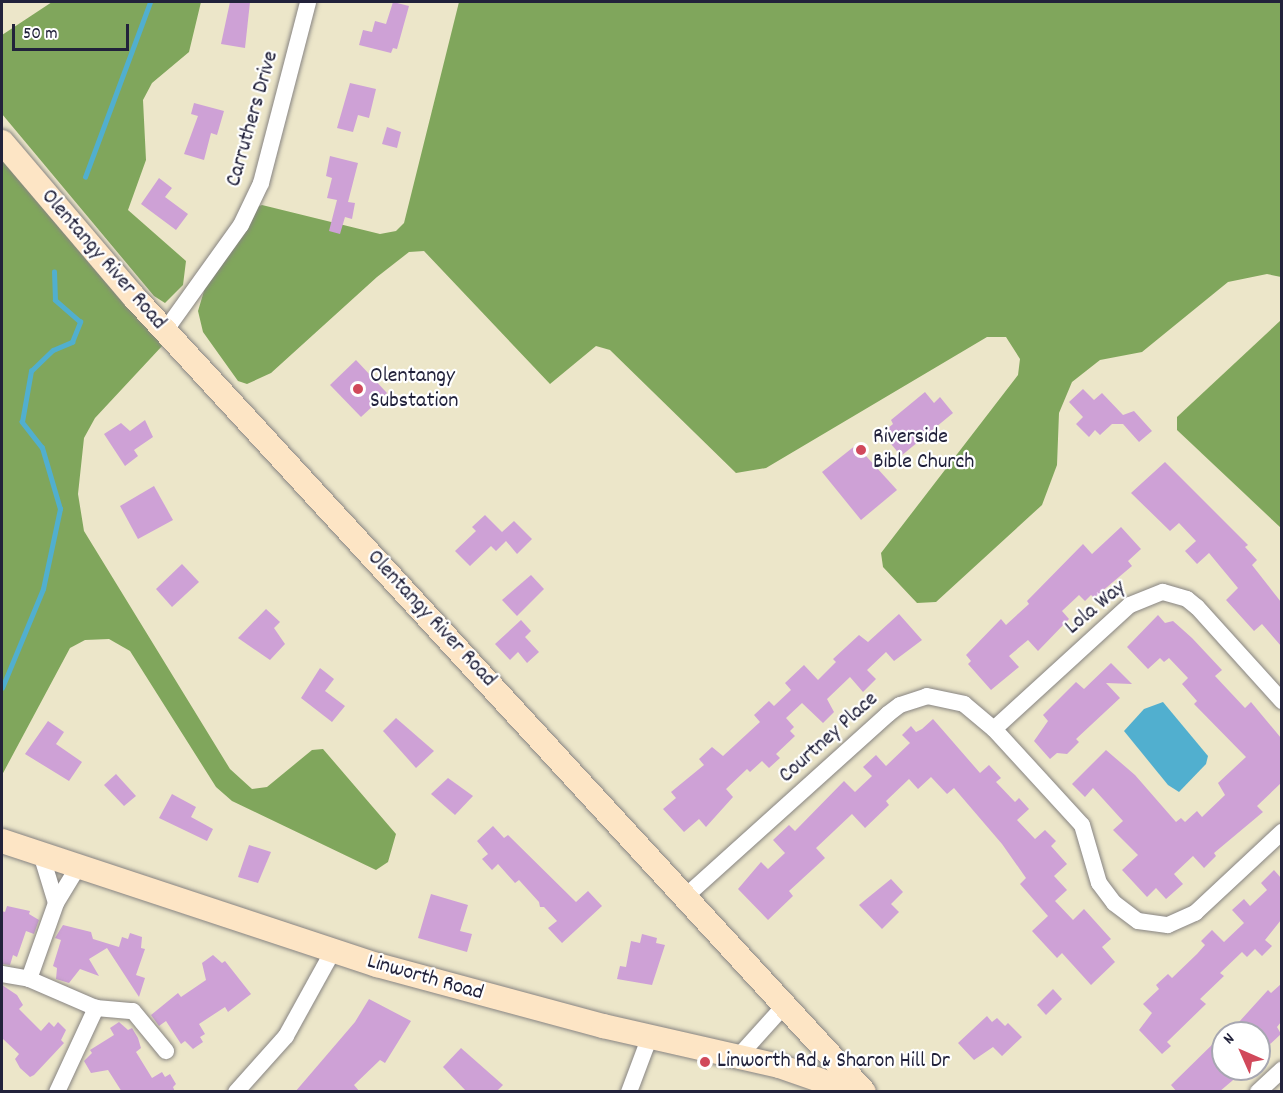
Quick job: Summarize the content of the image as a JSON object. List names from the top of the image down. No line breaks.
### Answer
{"streets":{"main road":["Olentangy River Road","Linworth Road"],"street":["Carruthers Drive","Lola Way","Courtney Place"]},"crossings":[["Carruthers Drive","Olentangy River Road"],["Olentangy River Road","Courtney Place"],["Lola Way","Courtney Place"]],"places":["Olentangy Substation","Riverside Bible Church","Linworth Rd & Sharon Hill Dr"],"scale_bar":"50 m","north":"top left"}
